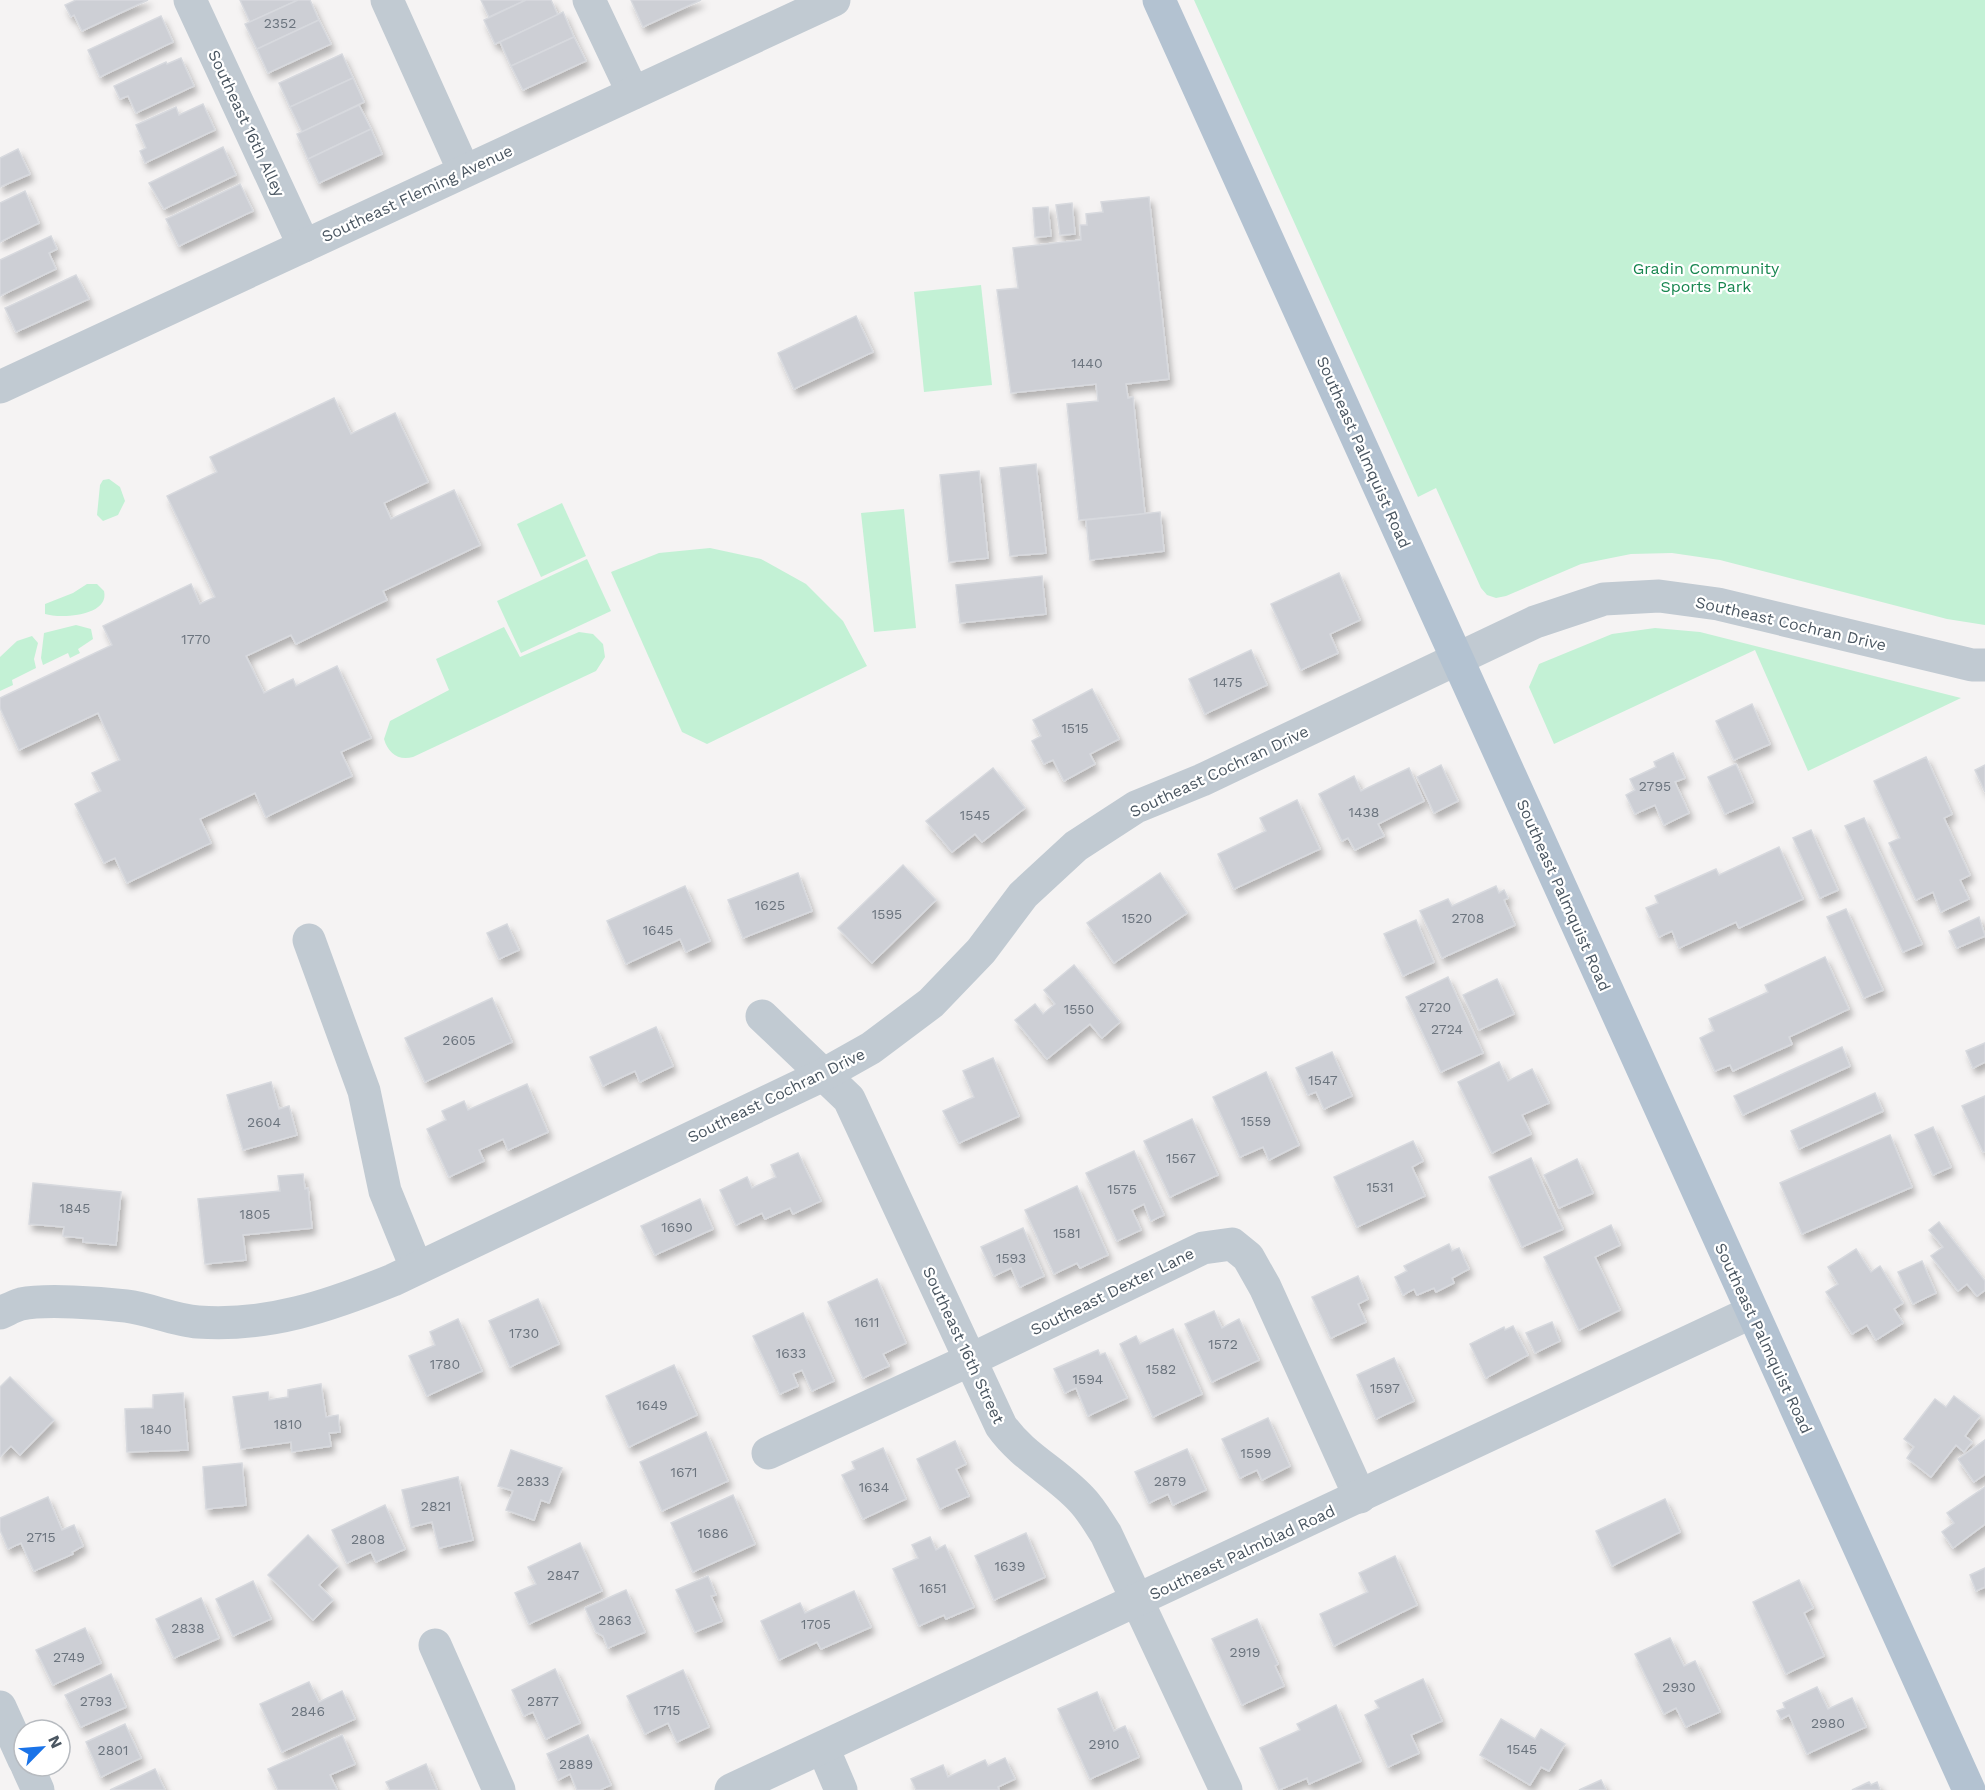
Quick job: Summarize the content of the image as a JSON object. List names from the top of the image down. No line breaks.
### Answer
{"streets":{"main road":["Southeast Palmquist Road"],"street":["Southeast 16th Alley","Southeast Fleming Avenue","Southeast Cochran Drive","Southeast Dexter Lane","Southeast 16th Street","Southeast Palmblad Road"]},"crossings":[["Southeast 16th Alley","Southeast Fleming Avenue"],["Southeast Palmquist Road","Southeast Cochran Drive"],["Southeast Palmquist Road","Southeast Palmblad Road"],["Southeast Cochran Drive","Southeast 16th Street"],["Southeast Dexter Lane","Southeast 16th Street"],["Southeast Dexter Lane","Southeast Palmblad Road"],["Southeast 16th Street","Southeast Palmblad Road"]],"parks":["Gradin Community Sports Park"],"house_numbers":["2352","1440","1770","1475","1515","2795","1438","1545","1625","1595","1520","2708","1645","2720","1550","2724","2605","1547","1559","2604","1567","1531","1575","1845","1805","1690","1581","1593","1611","1730","1572","1633","1780","1582","1594","1597","1649","1810","1840","1599","1671","2833","2879","1634","2821","1686","2715","2808","1639","2847","1651","2863","1705","2838","2919","2749","2930","2793","2877","1715","2846","2980","2910","1545","2801","2889"],"north":"top right"}
